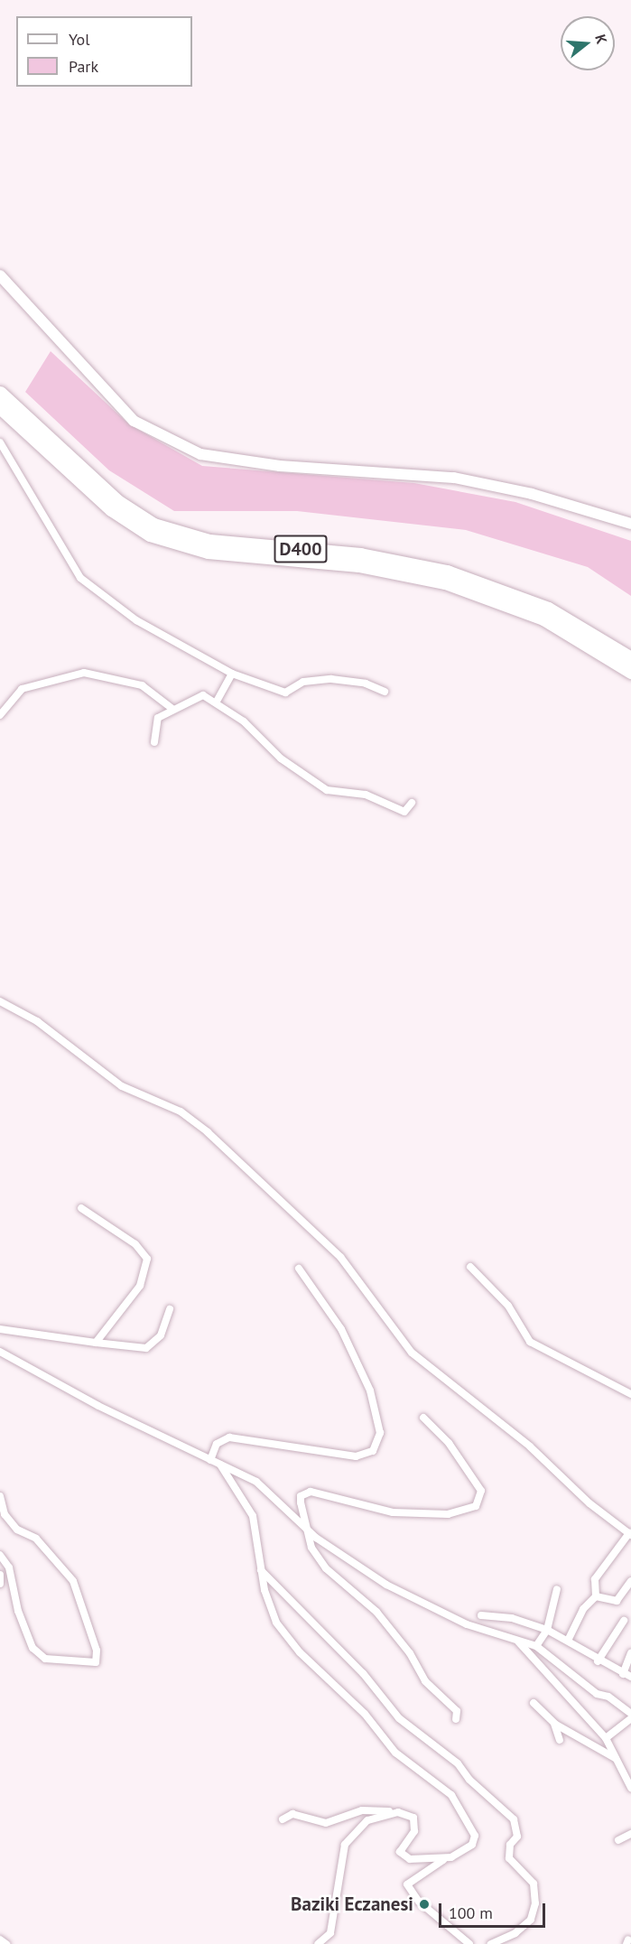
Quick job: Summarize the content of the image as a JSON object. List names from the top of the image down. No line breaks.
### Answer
{"streets":{"highway":["D400"]},"places":["Baziki Eczanesi"],"legend":["Yol","Park"],"scale_bar":"100 m","north":"right"}
